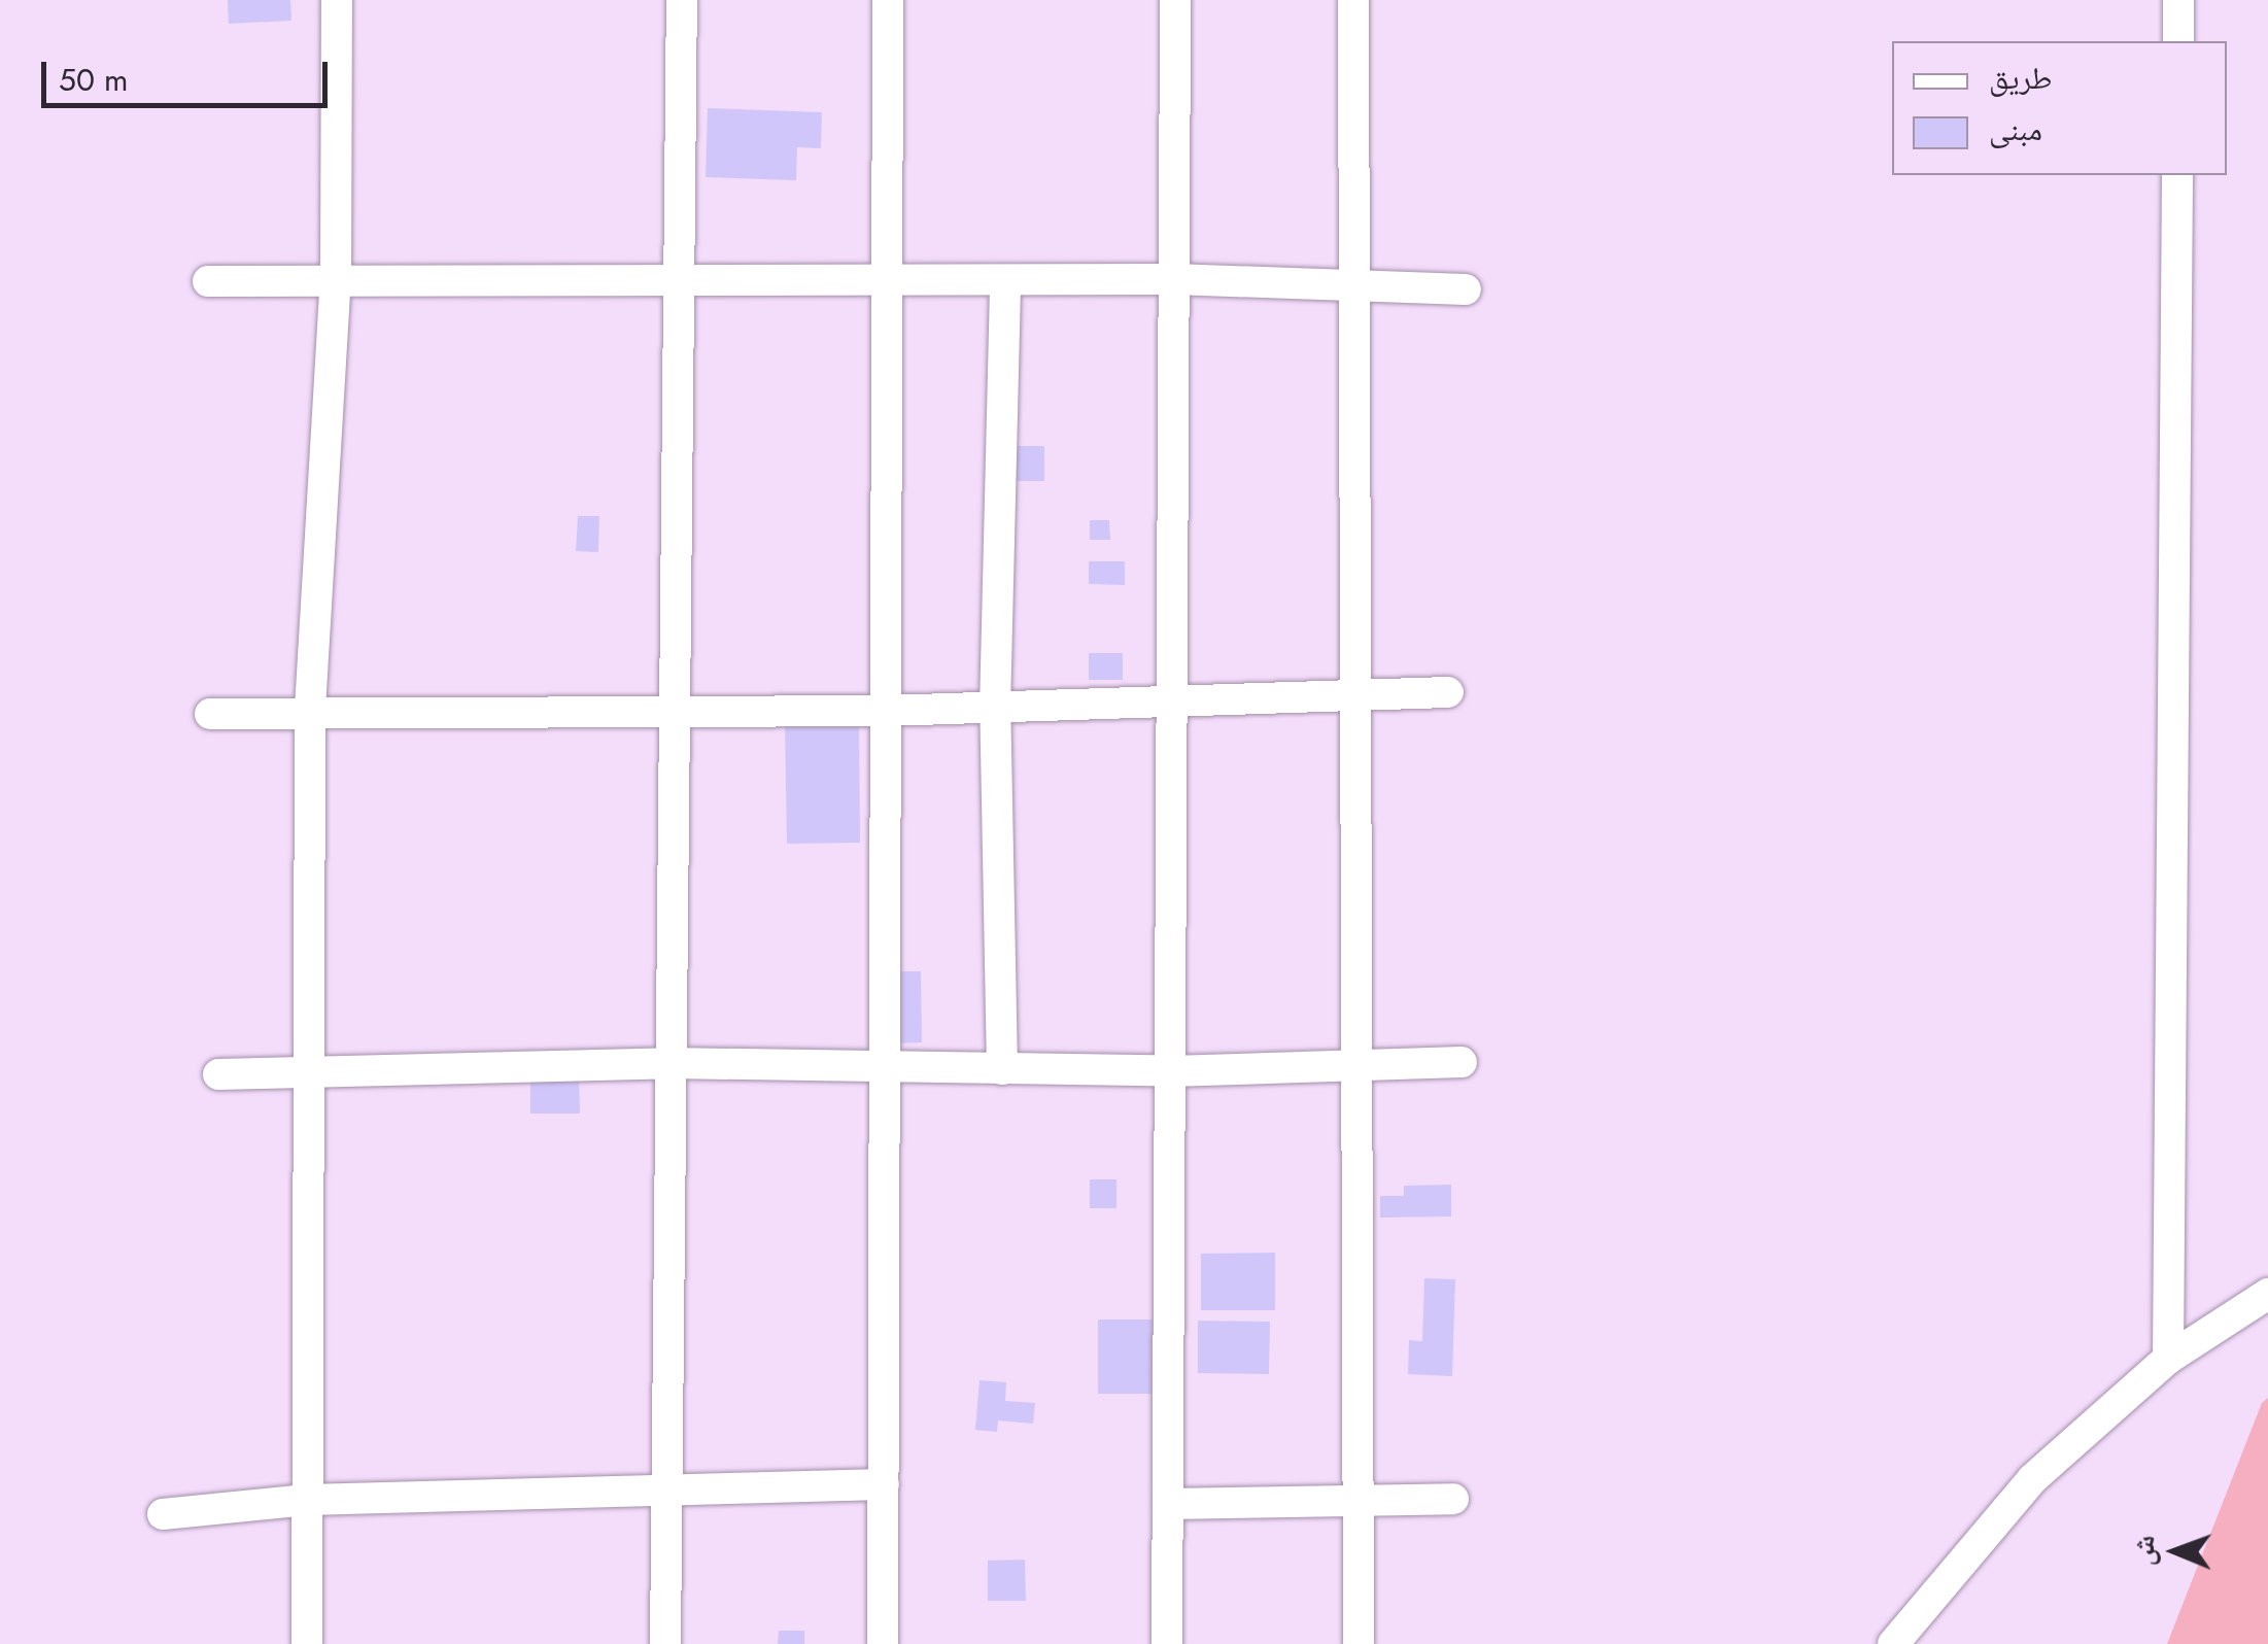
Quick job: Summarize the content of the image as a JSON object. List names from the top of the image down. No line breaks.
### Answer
{"legend":["طريق","مبنى"],"scale_bar":"50 m","north":"left"}
